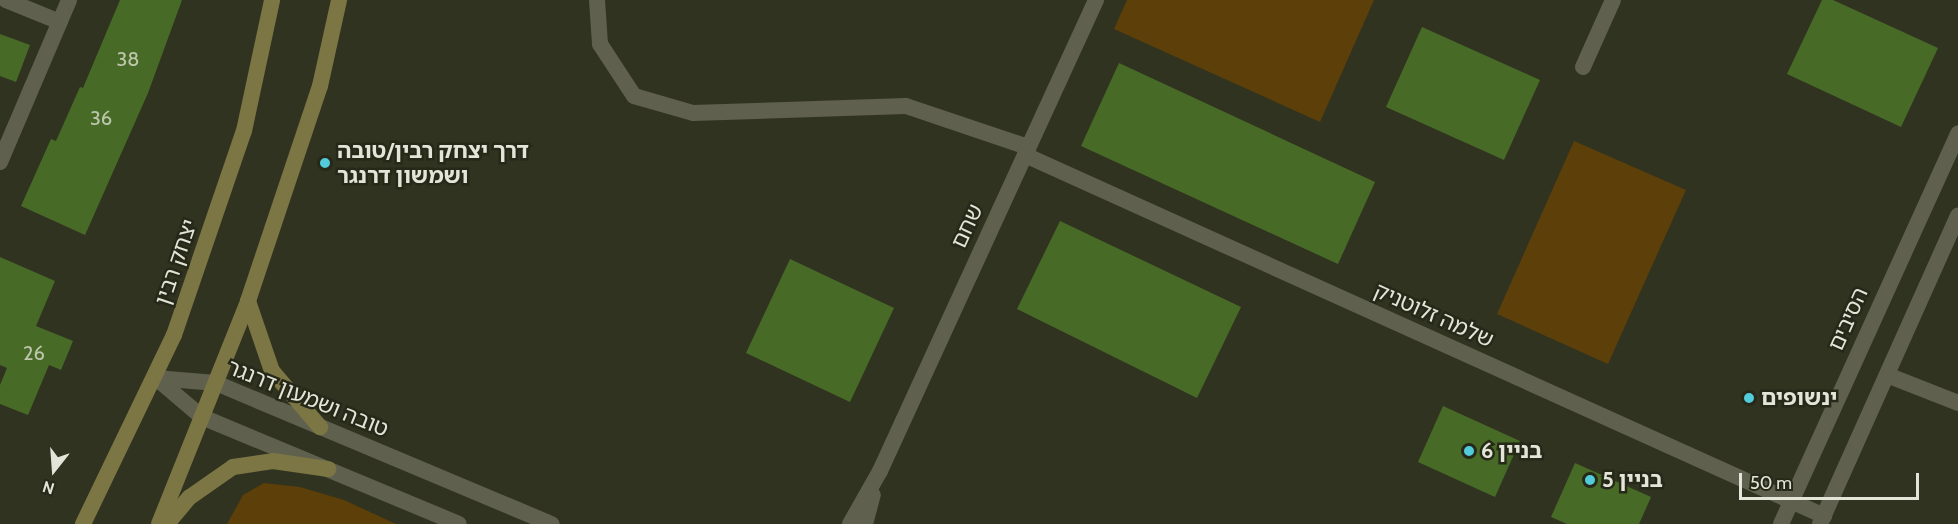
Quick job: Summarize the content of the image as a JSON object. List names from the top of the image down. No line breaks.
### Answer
{"streets":{"main road":["יצחק רבין"],"street":["שחם","שלמה זלוטניק","הסיבים","טובה ושמעון דרנגר"]},"crossings":[["שחם","שלמה זלוטניק"],["יצחק רבין","טובה ושמעון דרנגר"],["שלמה זלוטניק","הסיבים"]],"places":["דרך יצחק רבין/טובה ושמשון דרנגר","ינשופים","בניין 6","בניין 5"],"house_numbers":["38","36","26"],"scale_bar":"50 m","north":"bottom"}
